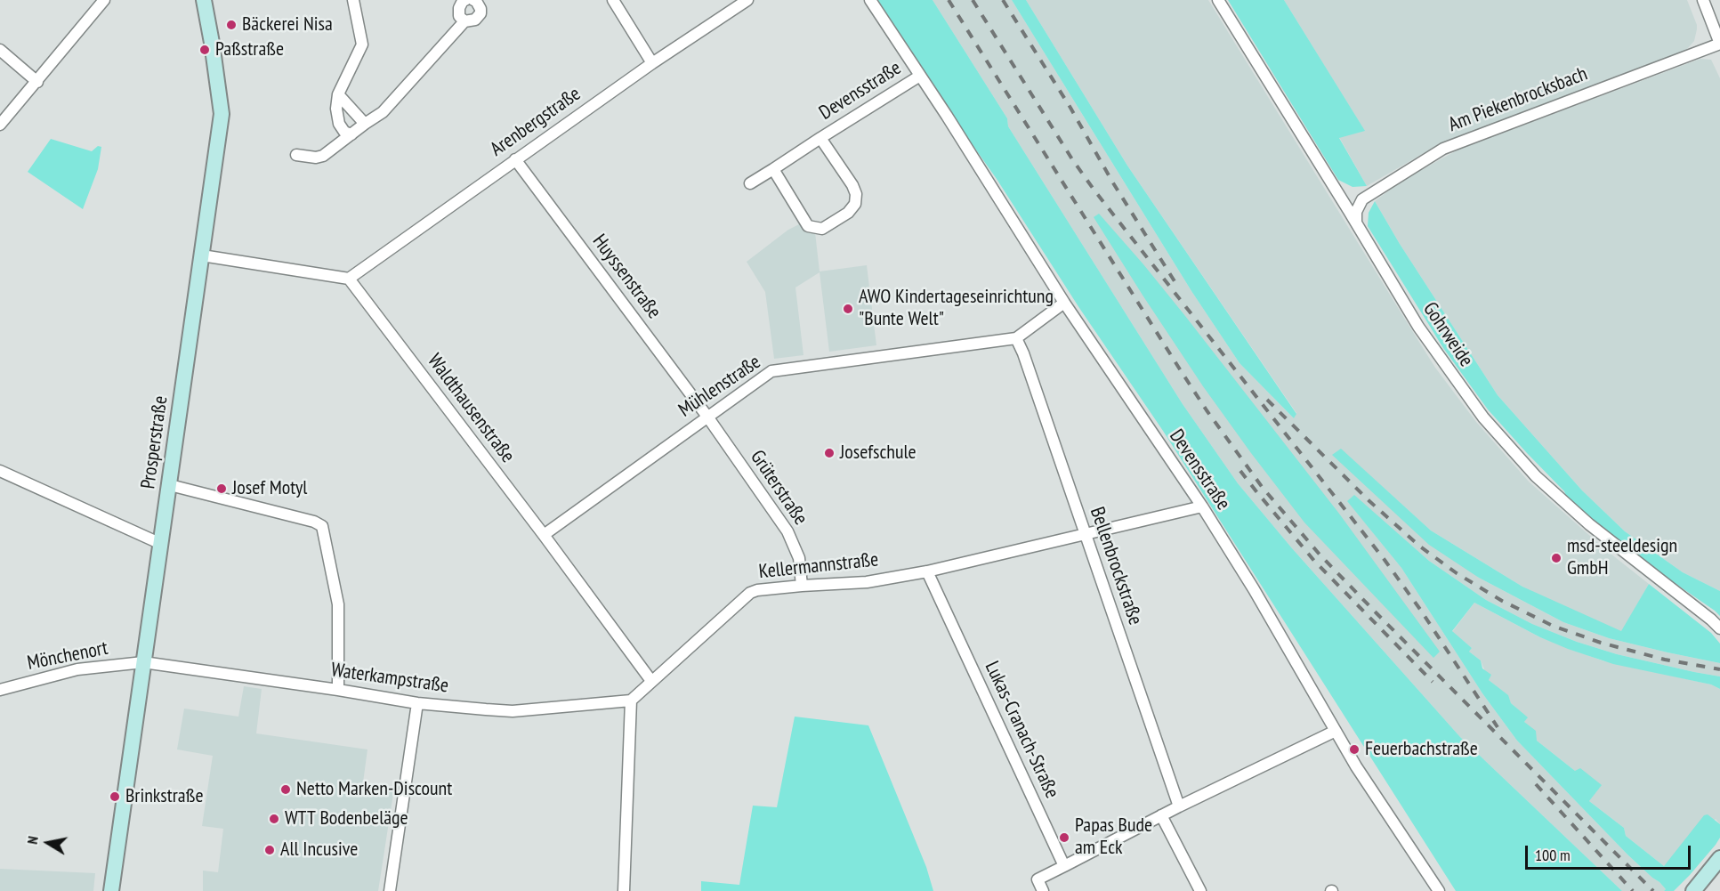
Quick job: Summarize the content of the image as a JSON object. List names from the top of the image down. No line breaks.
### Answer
{"streets":{"main road":["Prosperstraße"],"street":["Devensstraße","Am Piekenbrocksbach","Arenbergstraße","Huyssenstraße","Gohrweide","Mühlenstraße","Waldthausenstraße","Grüterstraße","Kellermannstraße","Bellenbrockstraße","Mönchenort","Waterkampstraße","Lukas-Cranach-Straße"]},"crossings":[["Devensstraße","Mühlenstraße"],["Devensstraße","Kellermannstraße"],["Am Piekenbrocksbach","Gohrweide"],["Arenbergstraße","Huyssenstraße"],["Arenbergstraße","Waldthausenstraße"],["Huyssenstraße","Mühlenstraße"],["Huyssenstraße","Grüterstraße"],["Mühlenstraße","Waldthausenstraße"],["Mühlenstraße","Grüterstraße"],["Mühlenstraße","Bellenbrockstraße"],["Waldthausenstraße","Kellermannstraße"],["Prosperstraße","Mönchenort"],["Prosperstraße","Waterkampstraße"],["Grüterstraße","Kellermannstraße"],["Kellermannstraße","Bellenbrockstraße"],["Kellermannstraße","Waterkampstraße"],["Kellermannstraße","Lukas-Cranach-Straße"],["Mönchenort","Waterkampstraße"]],"places":["Bäckerei Nisa","Paßstraße","AWO Kindertageseinrichtung \"Bunte Welt\"","Josefschule","Josef Motyl","msd-steeldesign GmbH","Feuerbachstraße","Netto Marken-Discount","Brinkstraße","WTT Bodenbeläge","Papas Bude am Eck","All Incusive"],"scale_bar":"100 m","north":"left"}
